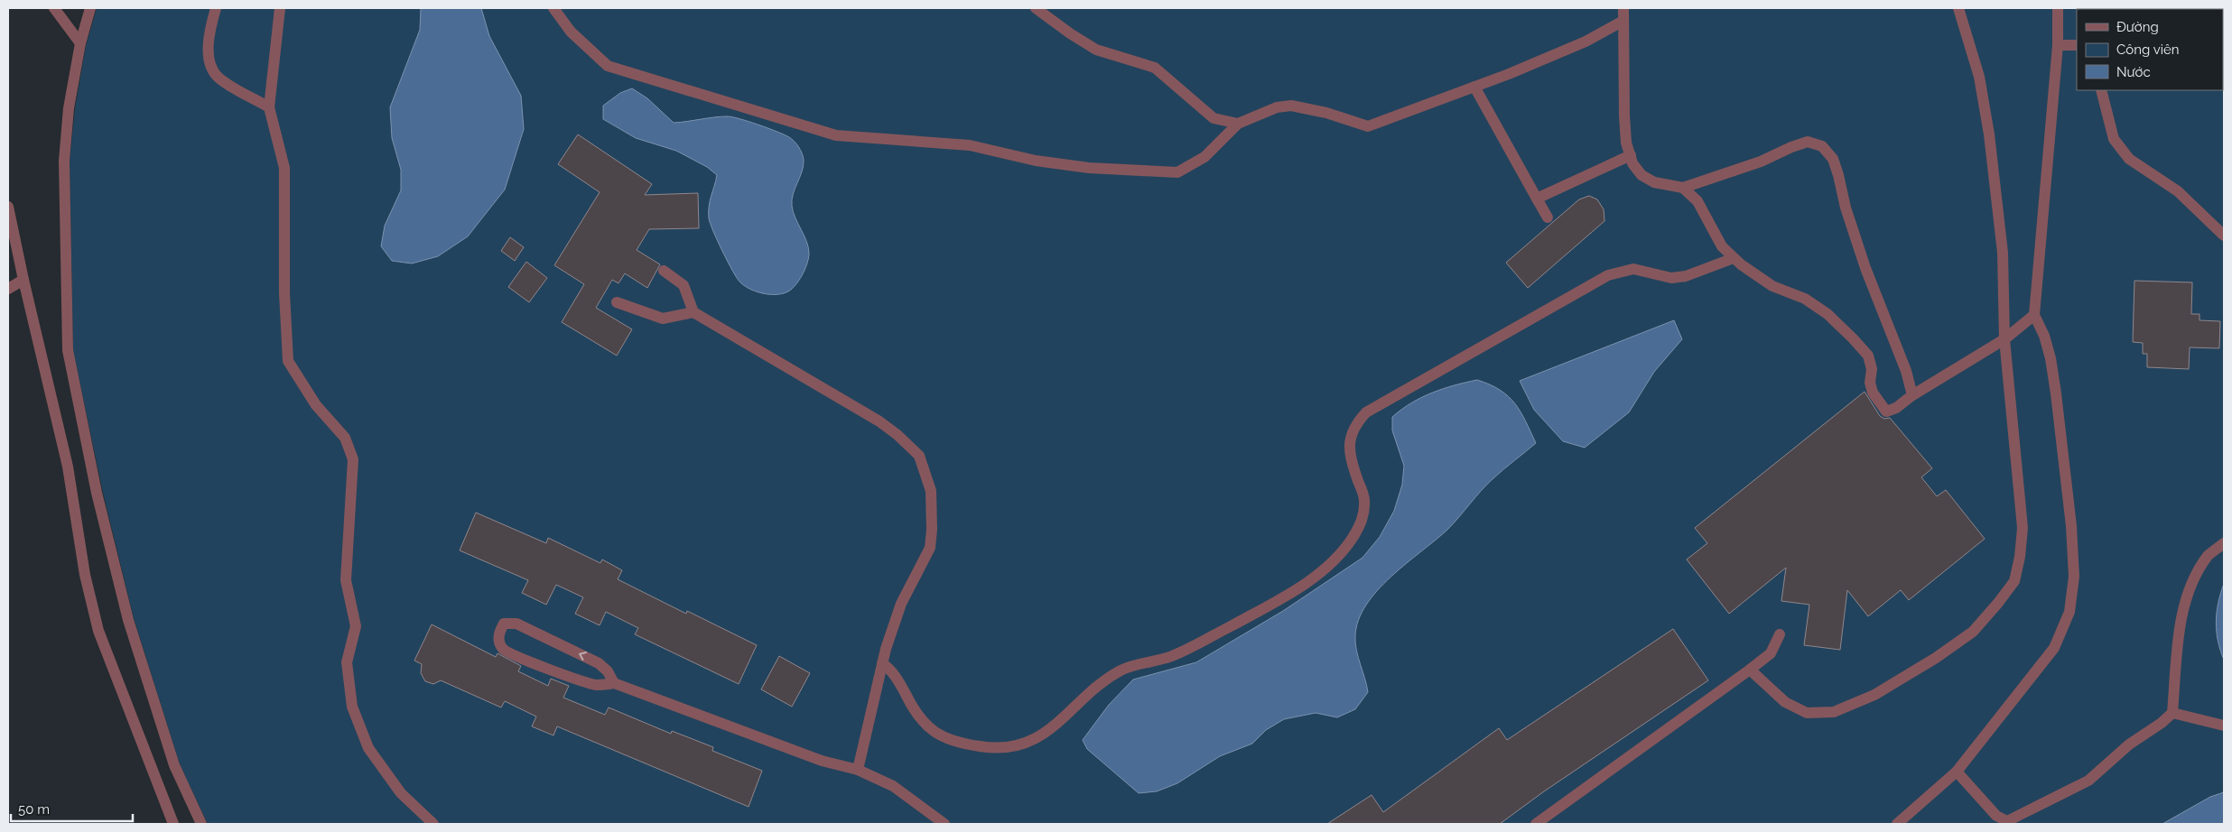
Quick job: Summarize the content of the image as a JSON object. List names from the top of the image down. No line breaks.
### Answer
{"legend":["Đường","Công viên","Nước"],"scale_bar":"50 m"}
